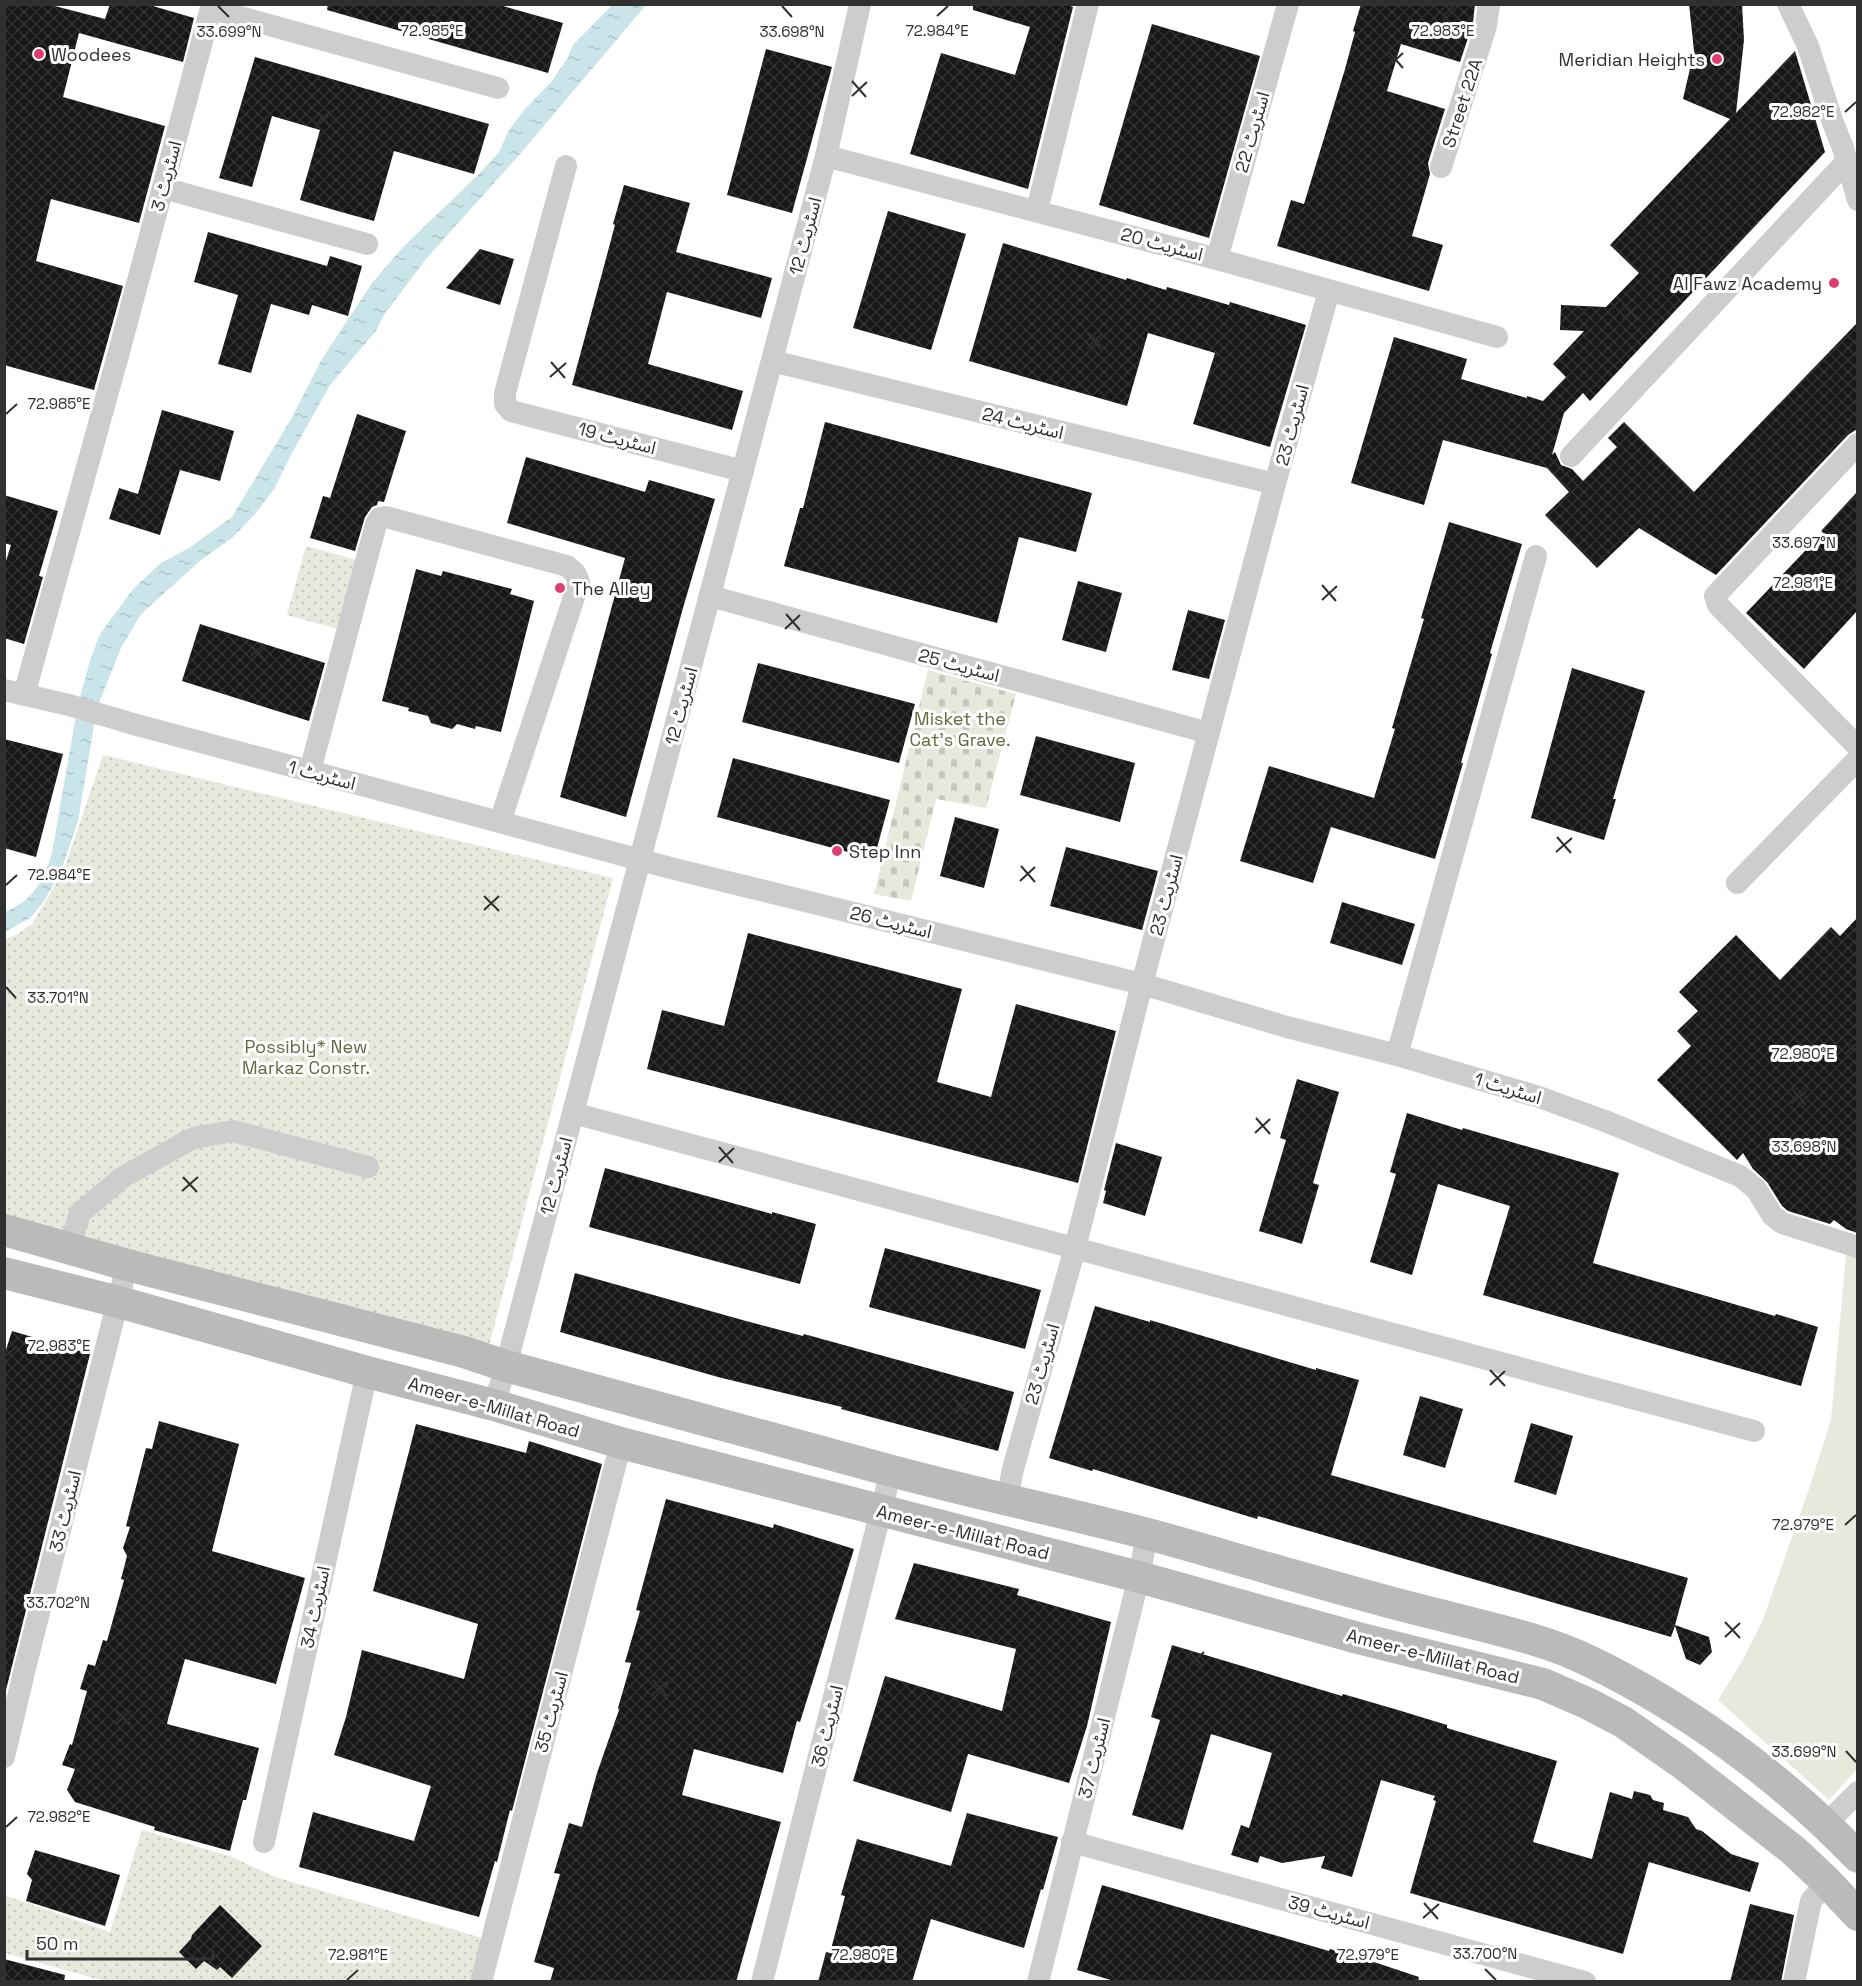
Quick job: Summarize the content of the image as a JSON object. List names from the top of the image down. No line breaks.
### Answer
{"streets":{"main road":["Ameer-e-Millat Road"],"street":["Street 22A","اسٹریٹ 22","اسٹریٹ 3","اسٹریٹ 12","اسٹریٹ 20","اسٹریٹ 24","اسٹریٹ 23","اسٹریٹ 19","اسٹریٹ 25","اسٹریٹ 1","اسٹریٹ 26","اسٹریٹ 33","اسٹریٹ 34","اسٹریٹ 35","اسٹریٹ 36","اسٹریٹ 37","اسٹریٹ 39"]},"crossings":[["اسٹریٹ 22","اسٹریٹ 20"],["اسٹریٹ 3","اسٹریٹ 1"],["اسٹریٹ 12","اسٹریٹ 20"],["اسٹریٹ 12","اسٹریٹ 24"],["اسٹریٹ 12","اسٹریٹ 19"],["اسٹریٹ 12","اسٹریٹ 25"],["اسٹریٹ 12","اسٹریٹ 1"],["اسٹریٹ 12","اسٹریٹ 26"],["اسٹریٹ 12","Ameer-e-Millat Road"],["اسٹریٹ 20","اسٹریٹ 23"],["اسٹریٹ 24","اسٹریٹ 23"],["اسٹریٹ 23","اسٹریٹ 25"],["اسٹریٹ 23","اسٹریٹ 1"],["اسٹریٹ 23","اسٹریٹ 26"],["اسٹریٹ 1","اسٹریٹ 26"],["Ameer-e-Millat Road","اسٹریٹ 33"],["Ameer-e-Millat Road","اسٹریٹ 34"],["Ameer-e-Millat Road","اسٹریٹ 35"],["Ameer-e-Millat Road","اسٹریٹ 36"],["Ameer-e-Millat Road","اسٹریٹ 37"],["اسٹریٹ 37","اسٹریٹ 39"]],"parks":["Misket the Cat's Grave.","Possibly* New Markaz Constr."],"places":["Woodees","Meridian Heights","Al Fawz Academy","The Alley","Step Inn"],"scale_bar":"50 m","coordinates":["72.985°E","72.984°E","72.983°E","33.699°N","33.698°N","72.982°E","33.697°N","72.981°E","33.701°N","72.980°E","72.979°E","33.702°N","33.700°N"]}
